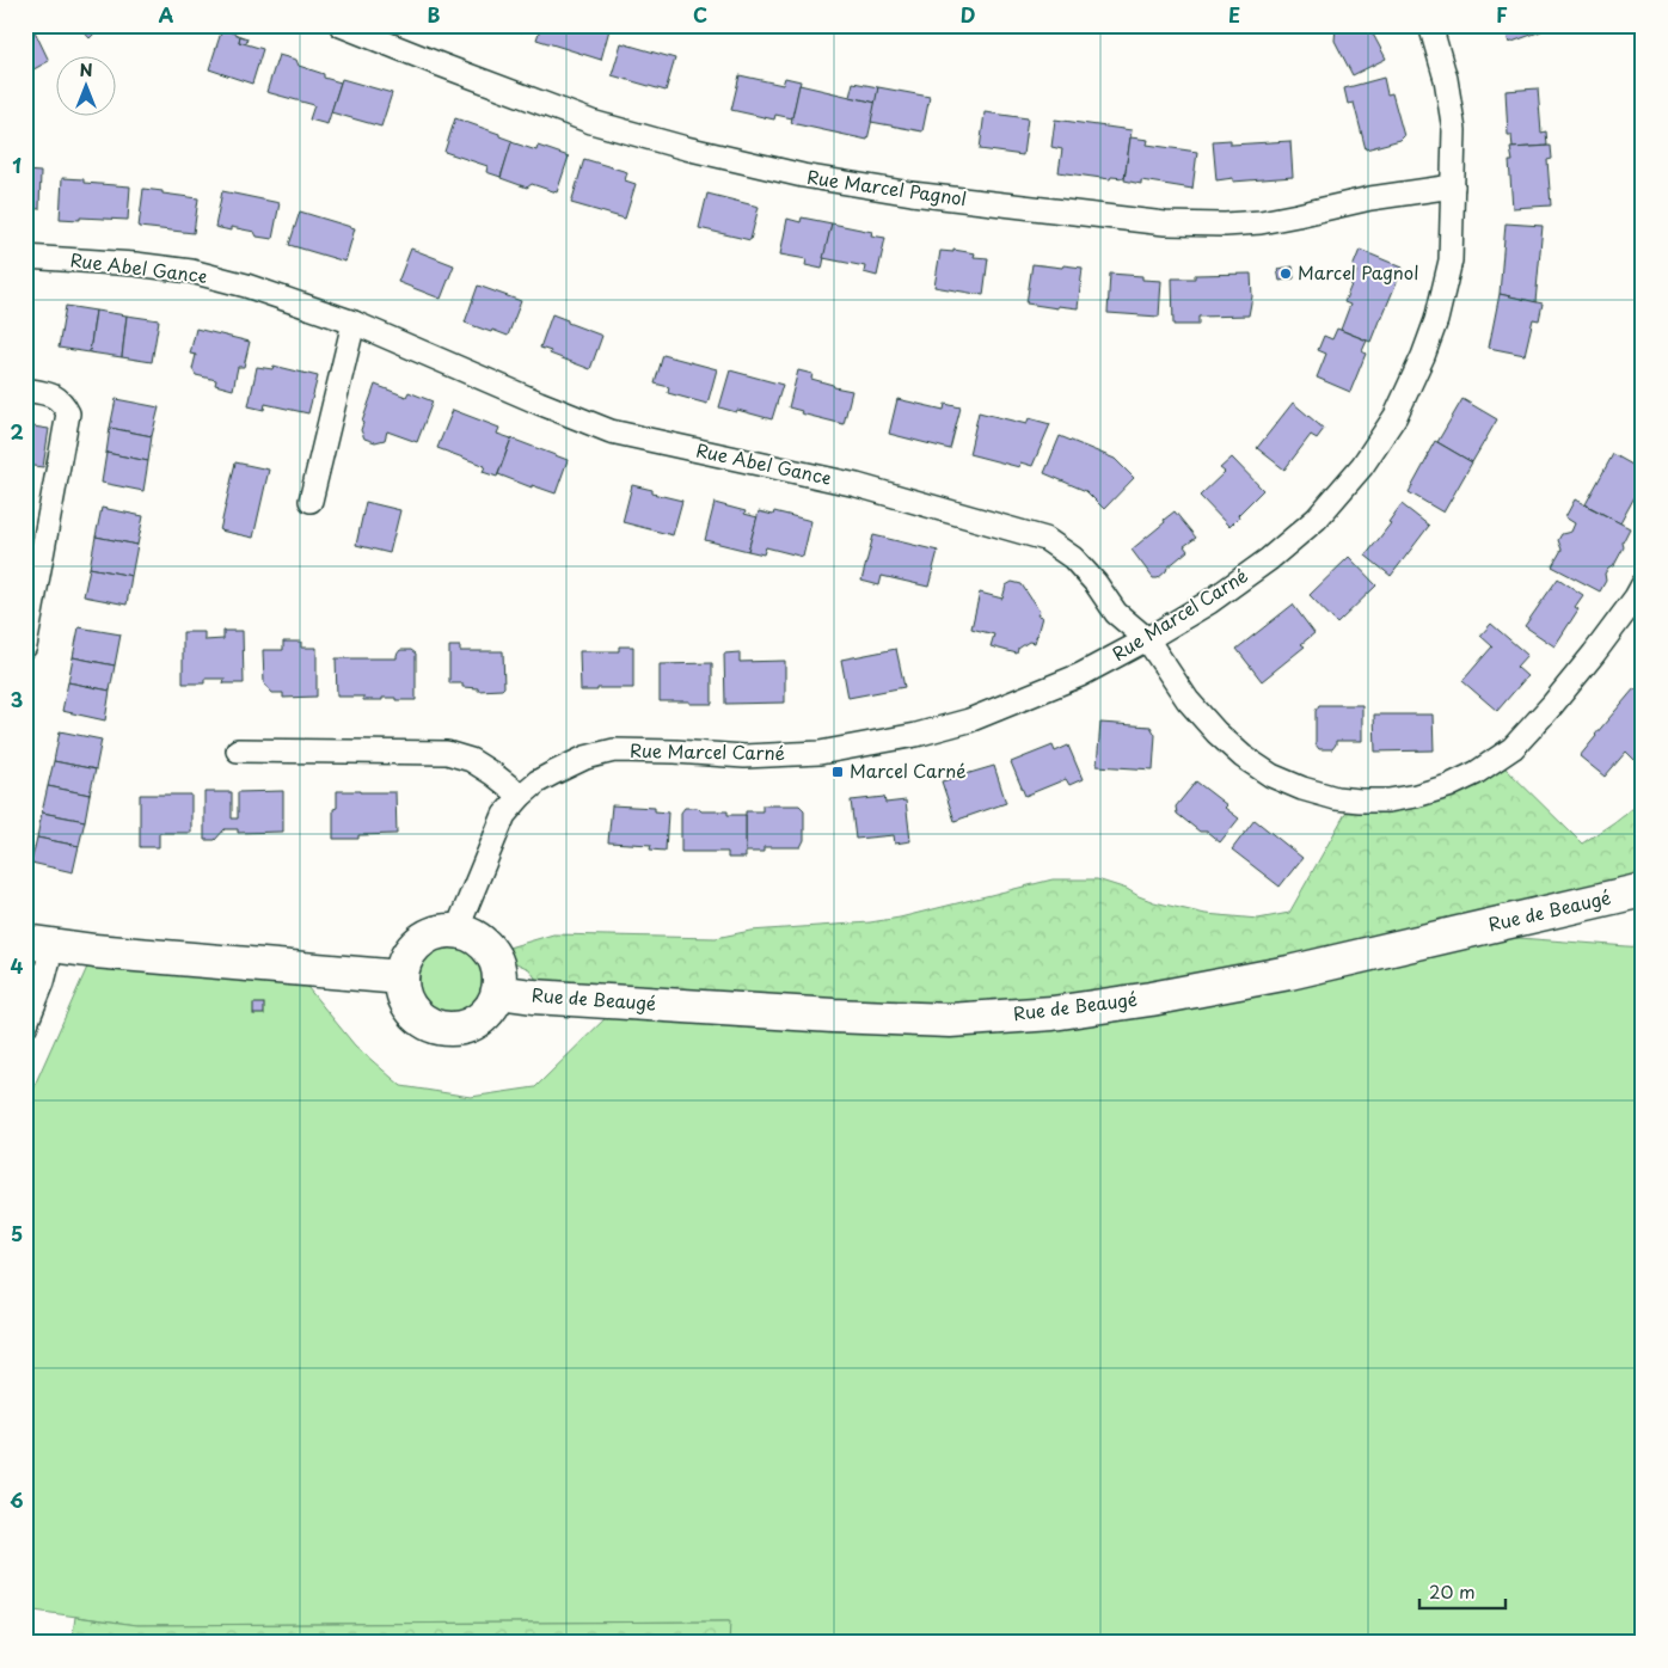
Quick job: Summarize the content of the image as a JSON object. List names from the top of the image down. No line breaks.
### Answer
{"streets":{"street":["Rue Marcel Pagnol","Rue Abel Gance","Rue Marcel Carné","Rue de Beaugé"]},"crossings":[["Rue Marcel Pagnol","Rue Marcel Carné"],["Rue Abel Gance","Rue Marcel Carné"],["Rue Marcel Carné","Rue de Beaugé"]],"places":{"other":["Marcel Pagnol"],"transit":["Marcel Carné"]},"scale_bar":"20 m","north":"top","grid":{"columns":["A","B","C","D","E","F"],"rows":["1","2","3","4","5","6"]}}
